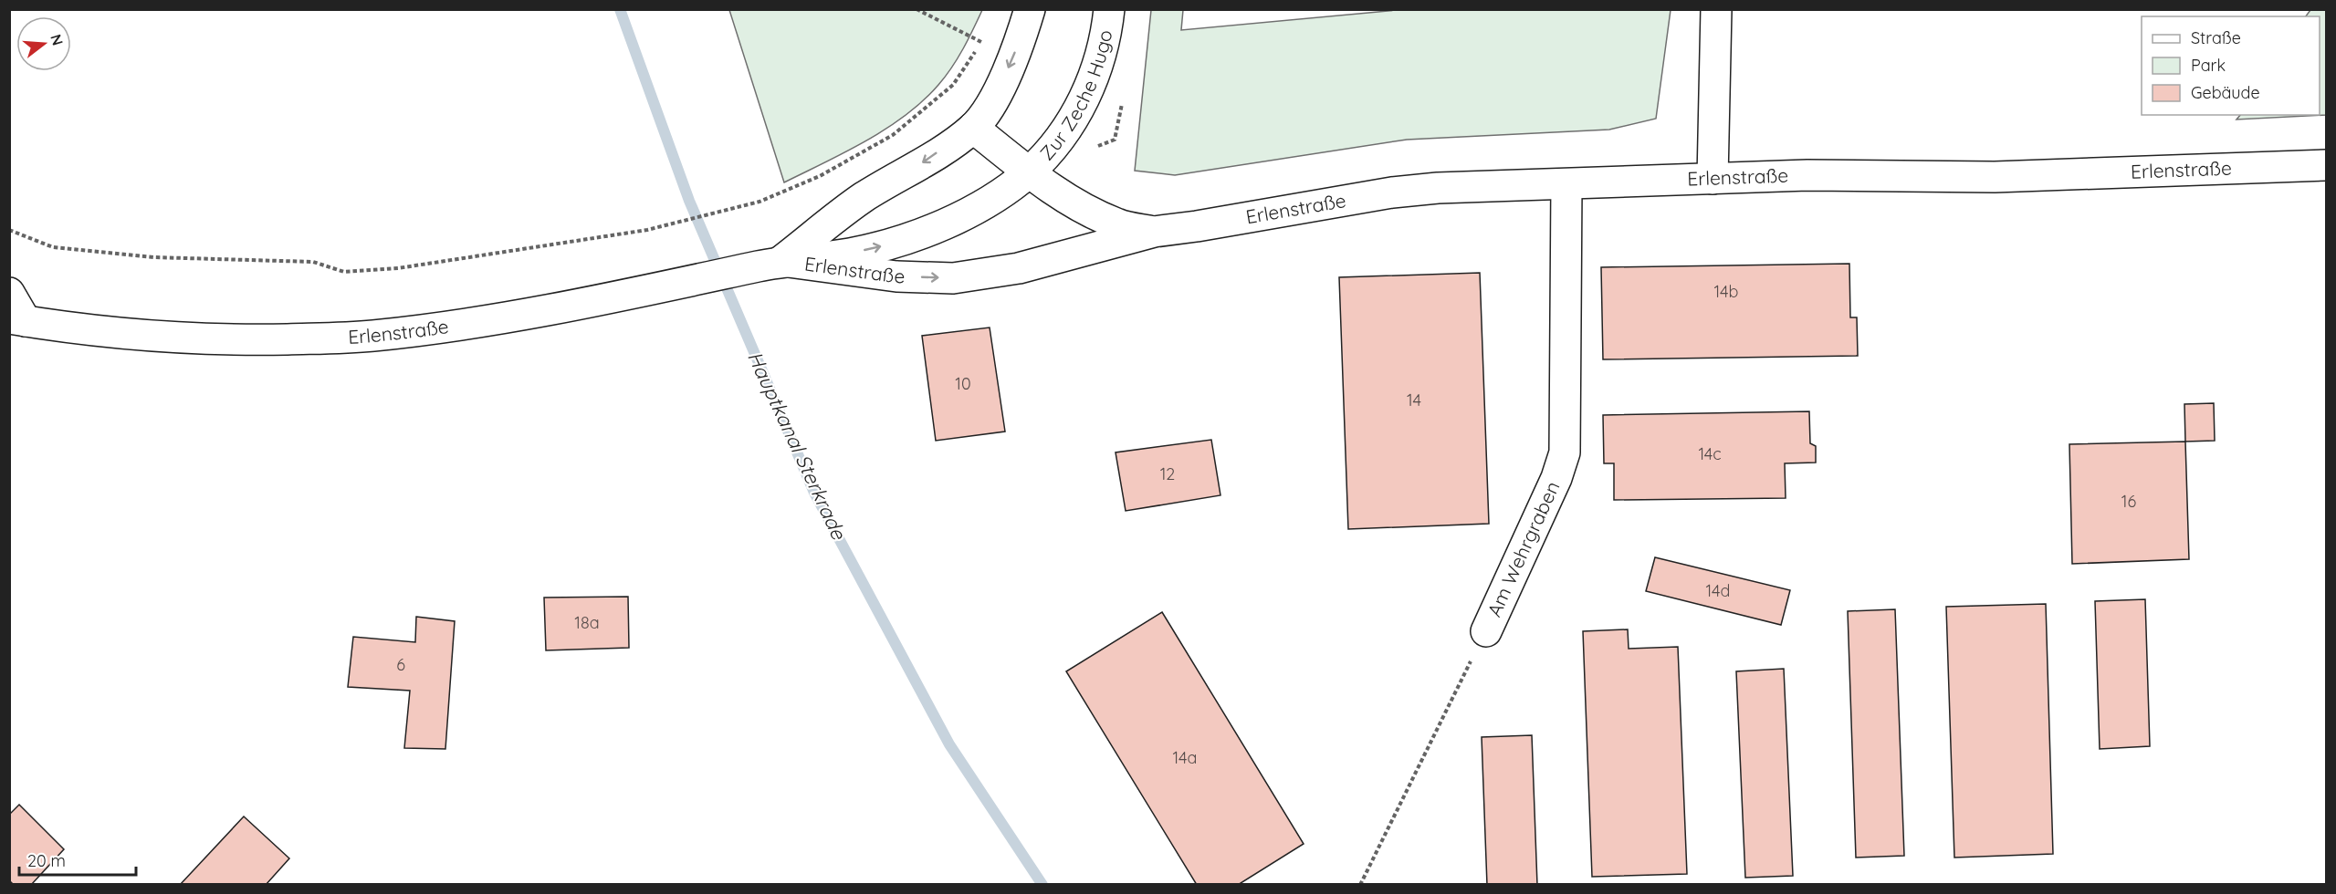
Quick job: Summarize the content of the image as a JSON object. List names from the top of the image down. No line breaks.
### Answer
{"streets":{"main road":["Zur Zeche Hugo","Erlenstraße","Am Wehrgraben"]},"crossings":[["Zur Zeche Hugo","Erlenstraße"],["Erlenstraße","Am Wehrgraben"]],"water":["Hauptkanal Sterkrade"],"house_numbers":["14b","10","14","14c","12","16","14d","18a","6","14a"],"legend":["Straße","Park","Gebäude"],"scale_bar":"20 m","north":"right"}
